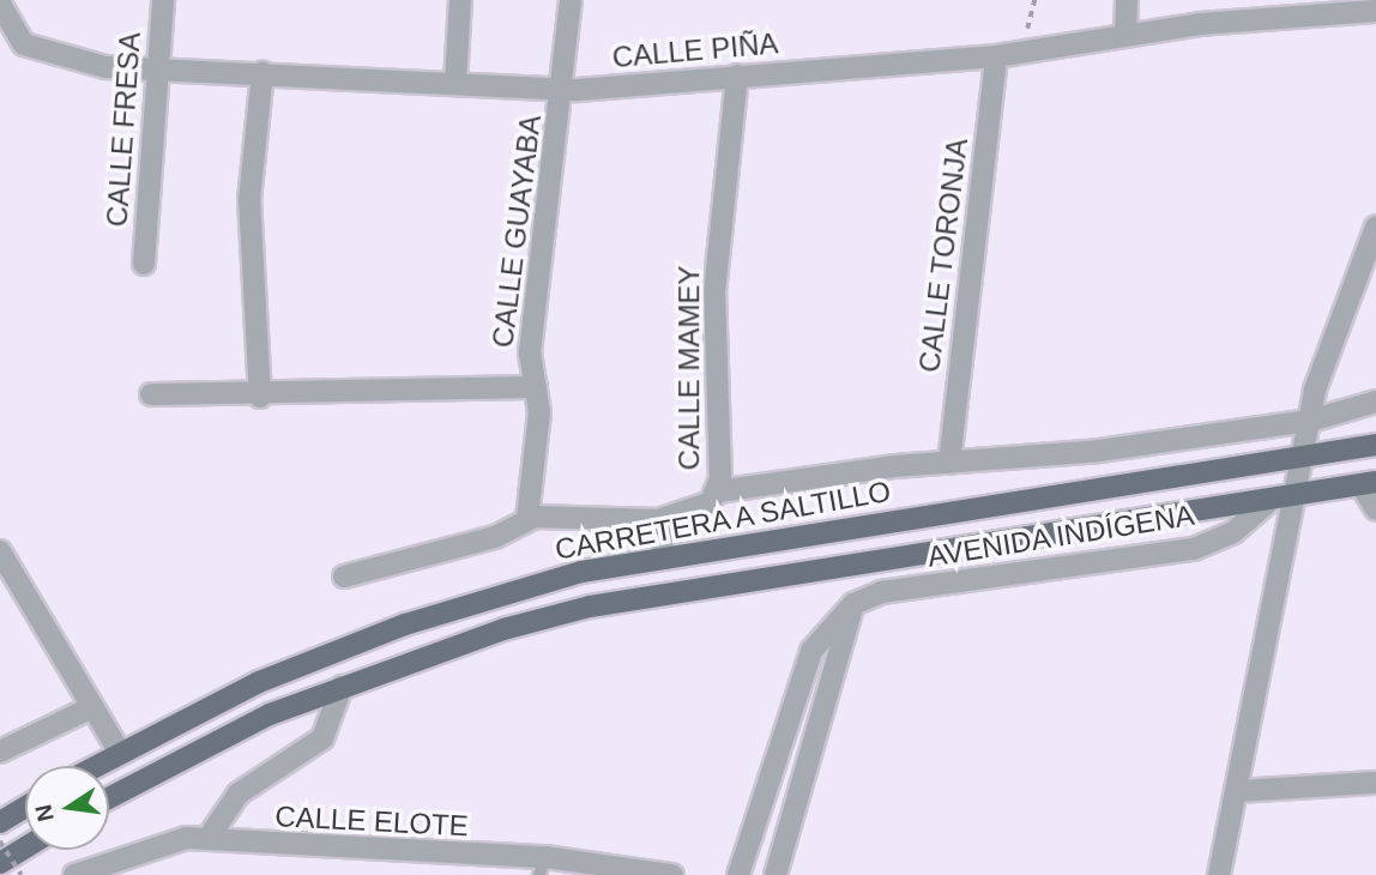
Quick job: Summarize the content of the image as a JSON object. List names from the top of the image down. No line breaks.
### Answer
{"streets":{"main road":["CARRETERA A SALTILLO"],"street":["CALLE PIÑA","CALLE FRESA","CALLE GUAYABA","CALLE TORONJA","CALLE MAMEY","AVENIDA INDÍGENA","CALLE ELOTE"]},"crossings":[["CALLE PIÑA","CALLE FRESA"],["CALLE PIÑA","CALLE GUAYABA"],["CALLE PIÑA","CALLE TORONJA"],["CALLE PIÑA","CALLE MAMEY"],["CALLE GUAYABA","CALLE MAMEY"],["CARRETERA A SALTILLO","AVENIDA INDÍGENA"]],"north":"left"}
